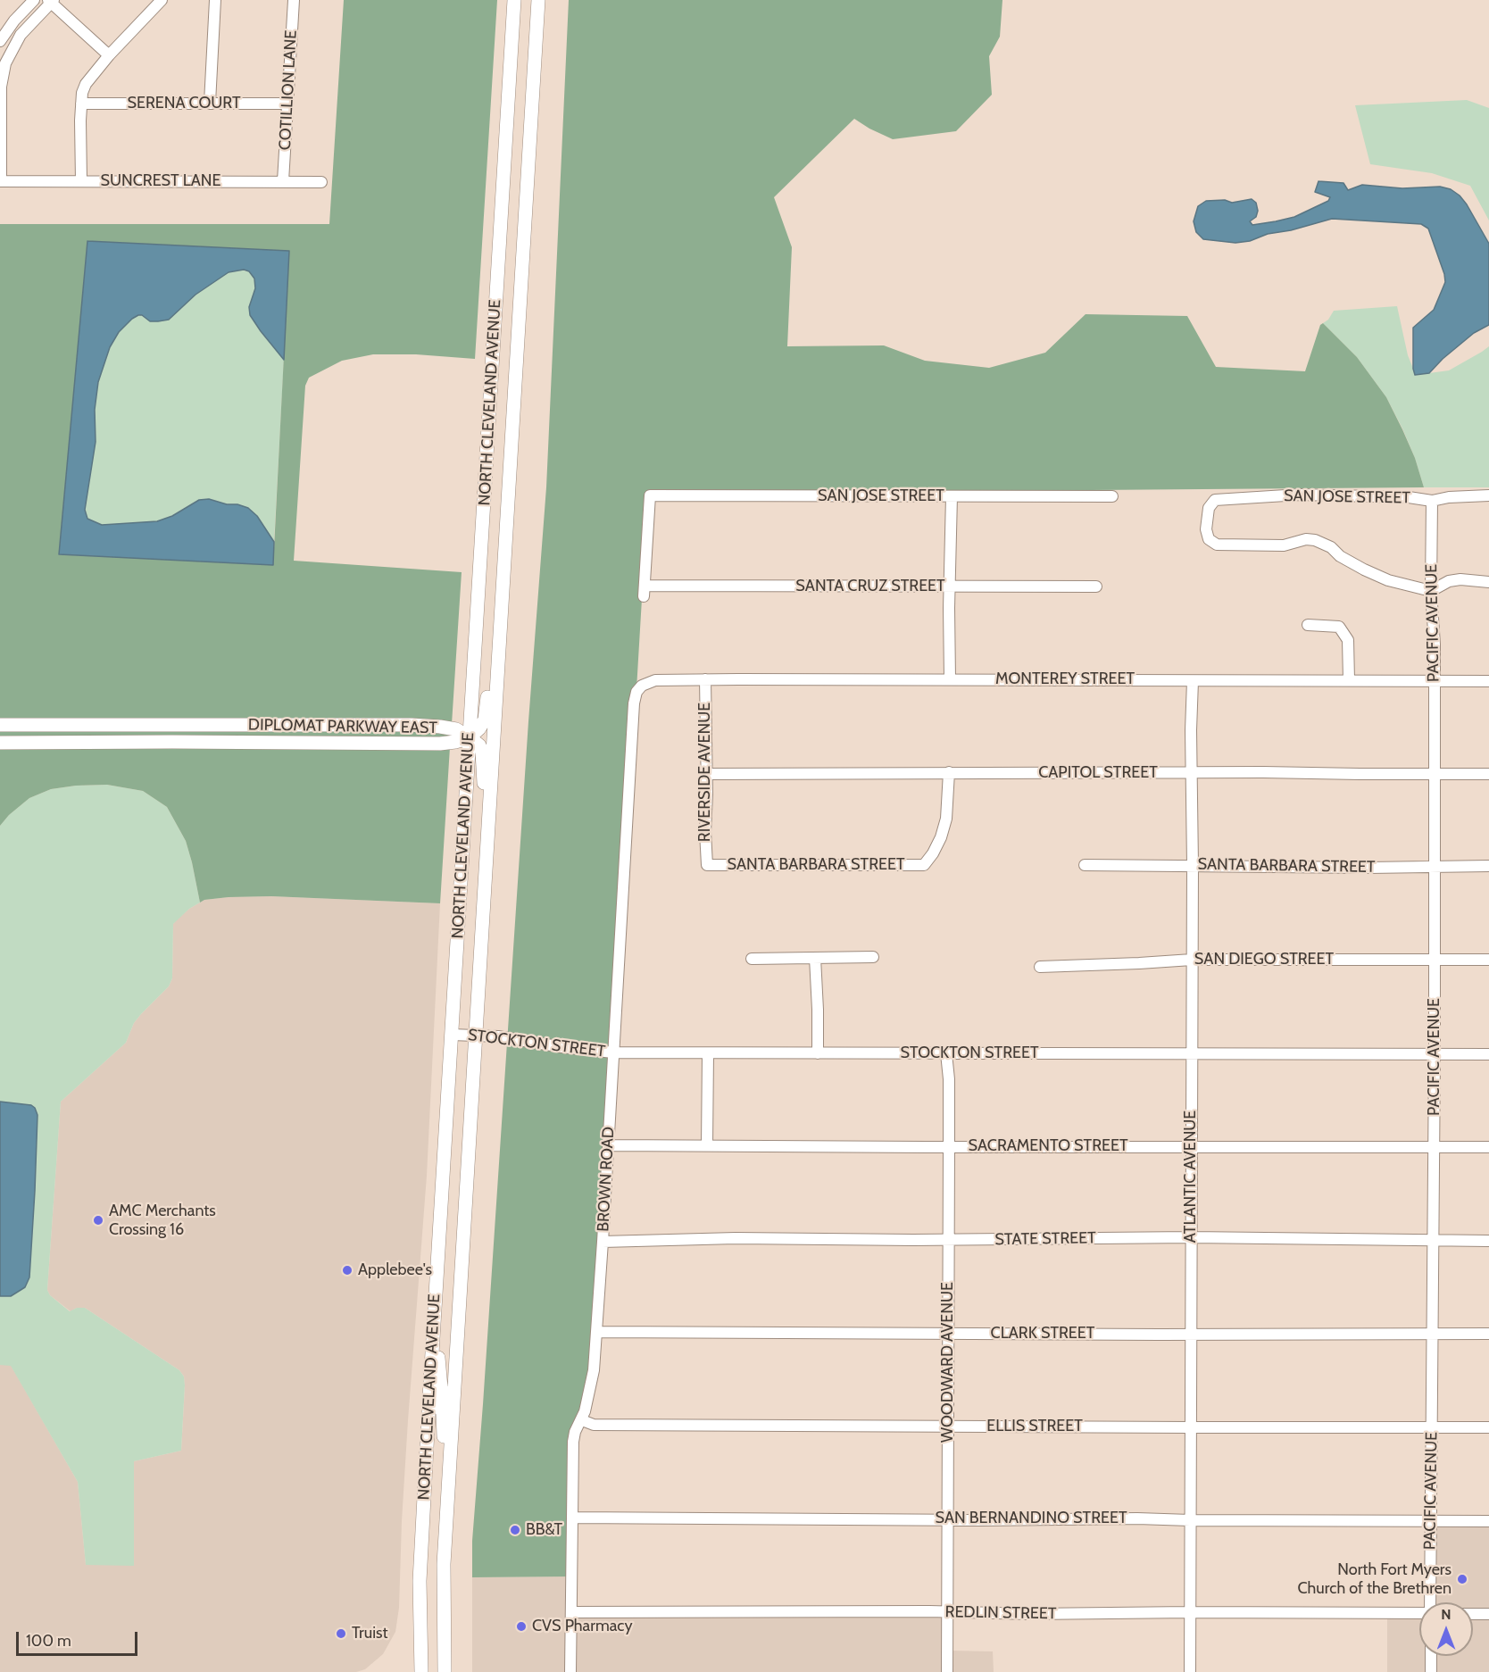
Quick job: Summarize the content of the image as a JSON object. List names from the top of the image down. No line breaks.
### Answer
{"streets":{"main road":["NORTH CLEVELAND AVENUE","DIPLOMAT PARKWAY EAST"],"street":["COTILLION LANE","SERENA COURT","SUNCREST LANE","SAN JOSE STREET","SANTA CRUZ STREET","PACIFIC AVENUE","MONTEREY STREET","RIVERSIDE AVENUE","CAPITOL STREET","SANTA BARBARA STREET","SAN DIEGO STREET","STOCKTON STREET","SACRAMENTO STREET","ATLANTIC AVENUE","BROWN ROAD","STATE STREET","CLARK STREET","WOODWARD AVENUE","ELLIS STREET","SAN BERNANDINO STREET","REDLIN STREET"]},"crossings":[["COTILLION LANE","SERENA COURT"],["COTILLION LANE","SUNCREST LANE"],["NORTH CLEVELAND AVENUE","DIPLOMAT PARKWAY EAST"],["NORTH CLEVELAND AVENUE","STOCKTON STREET"],["SAN JOSE STREET","SANTA CRUZ STREET"],["SAN JOSE STREET","PACIFIC AVENUE"],["PACIFIC AVENUE","MONTEREY STREET"],["PACIFIC AVENUE","CAPITOL STREET"],["PACIFIC AVENUE","SANTA BARBARA STREET"],["PACIFIC AVENUE","SAN DIEGO STREET"],["PACIFIC AVENUE","STOCKTON STREET"],["PACIFIC AVENUE","SACRAMENTO STREET"],["PACIFIC AVENUE","STATE STREET"],["PACIFIC AVENUE","CLARK STREET"],["PACIFIC AVENUE","ELLIS STREET"],["PACIFIC AVENUE","SAN BERNANDINO STREET"],["MONTEREY STREET","RIVERSIDE AVENUE"],["MONTEREY STREET","ATLANTIC AVENUE"],["MONTEREY STREET","BROWN ROAD"],["RIVERSIDE AVENUE","CAPITOL STREET"],["RIVERSIDE AVENUE","SANTA BARBARA STREET"],["CAPITOL STREET","SANTA BARBARA STREET"],["CAPITOL STREET","ATLANTIC AVENUE"],["SANTA BARBARA STREET","ATLANTIC AVENUE"],["SAN DIEGO STREET","ATLANTIC AVENUE"],["STOCKTON STREET","ATLANTIC AVENUE"],["STOCKTON STREET","BROWN ROAD"],["STOCKTON STREET","WOODWARD AVENUE"],["SACRAMENTO STREET","ATLANTIC AVENUE"],["SACRAMENTO STREET","BROWN ROAD"],["SACRAMENTO STREET","WOODWARD AVENUE"],["ATLANTIC AVENUE","STATE STREET"],["ATLANTIC AVENUE","CLARK STREET"],["ATLANTIC AVENUE","ELLIS STREET"],["ATLANTIC AVENUE","SAN BERNANDINO STREET"],["ATLANTIC AVENUE","REDLIN STREET"],["BROWN ROAD","STATE STREET"],["BROWN ROAD","CLARK STREET"],["BROWN ROAD","ELLIS STREET"],["BROWN ROAD","SAN BERNANDINO STREET"],["BROWN ROAD","REDLIN STREET"],["STATE STREET","WOODWARD AVENUE"],["CLARK STREET","WOODWARD AVENUE"],["WOODWARD AVENUE","ELLIS STREET"],["WOODWARD AVENUE","SAN BERNANDINO STREET"],["WOODWARD AVENUE","REDLIN STREET"]],"places":["AMC Merchants Crossing 16","Applebee's","BB&T","North Fort Myers Church of the Brethren","CVS Pharmacy","Truist"],"scale_bar":"100 m","north":"top"}
